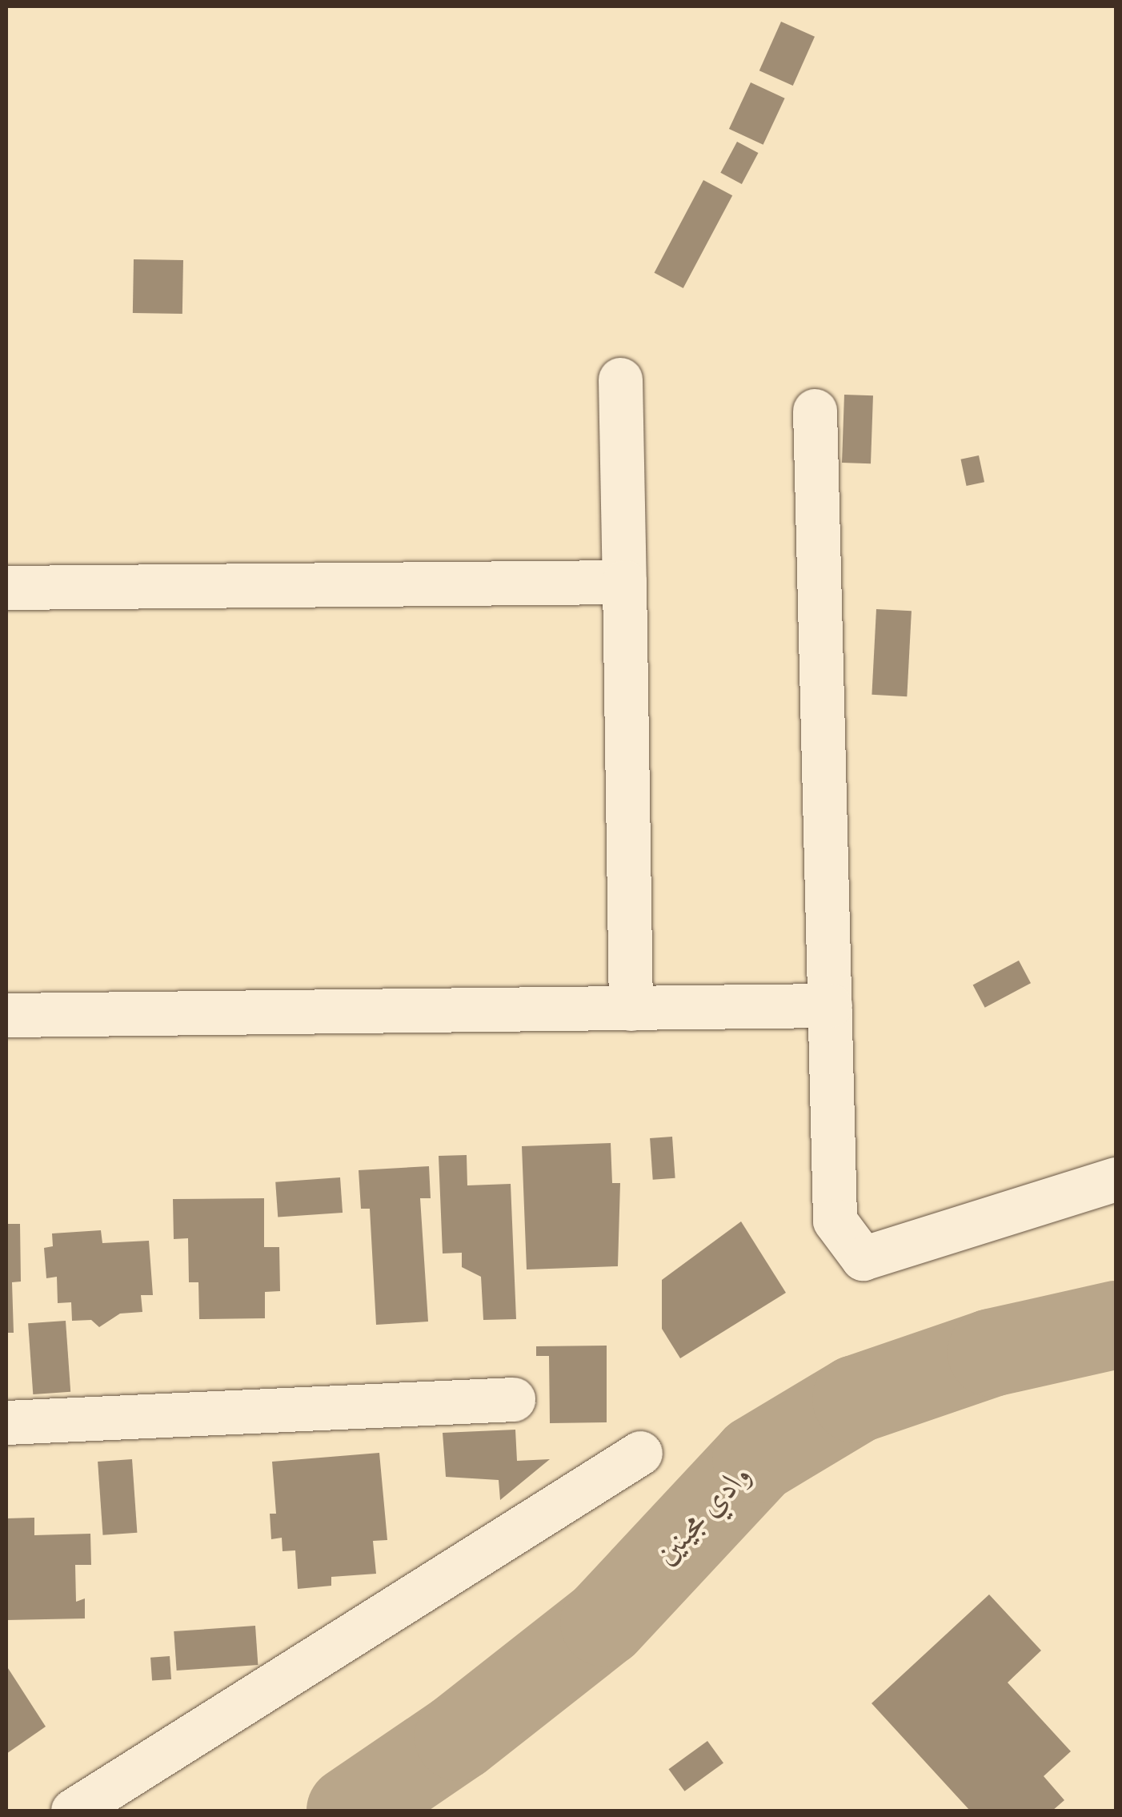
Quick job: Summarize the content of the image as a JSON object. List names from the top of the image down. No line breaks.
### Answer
{"water":["وادي مجينين"]}
